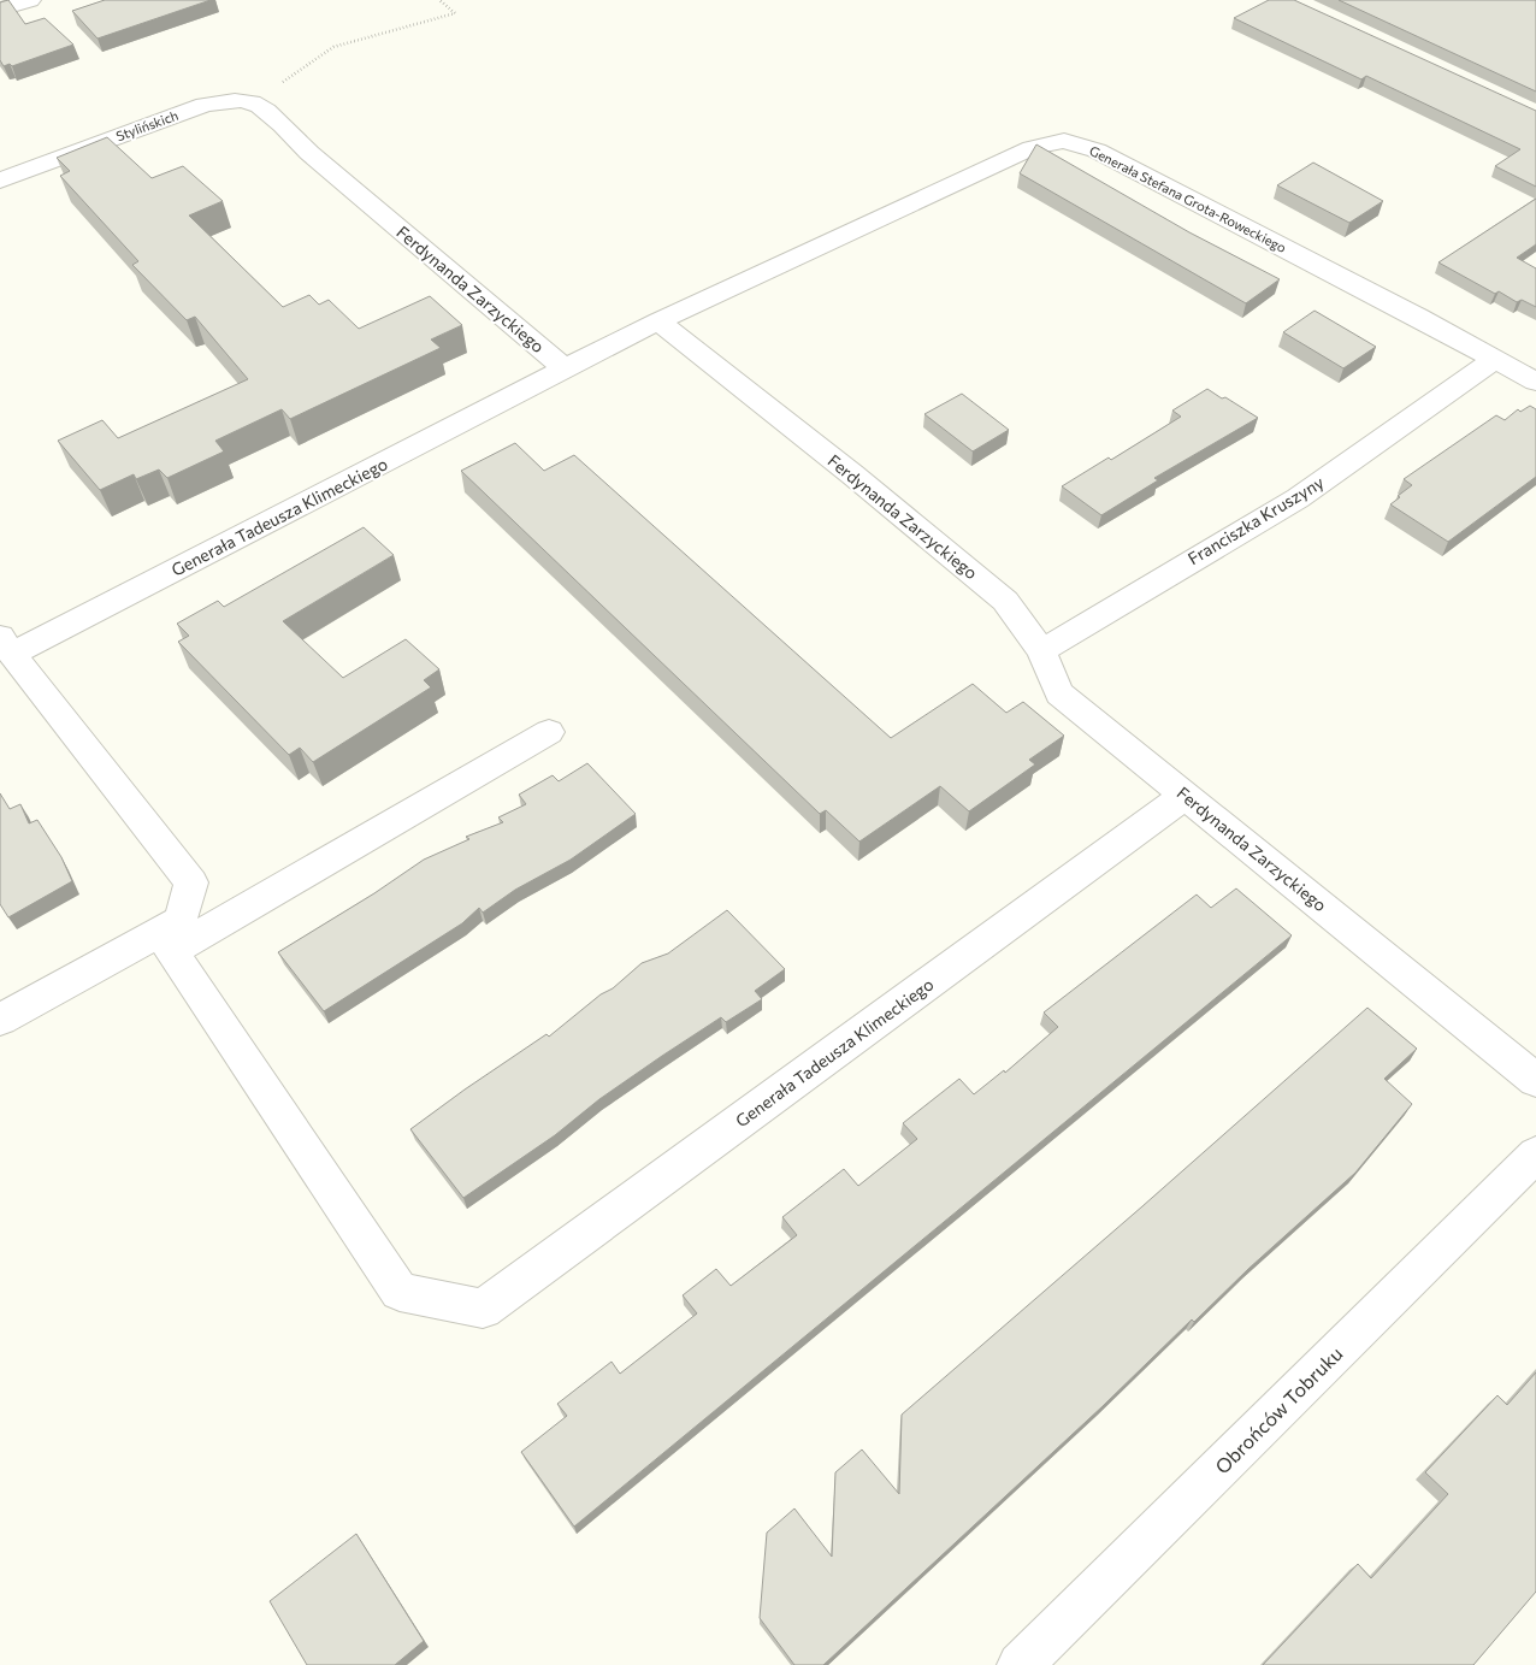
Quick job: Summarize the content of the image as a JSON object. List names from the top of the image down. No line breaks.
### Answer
{"streets":{"street":["Stylińskich","Generała Stefana Grota-Roweckiego","Ferdynanda Zarzyckiego","Generała Tadeusza Klimeckiego","Franciszka Kruszyny","Obrońców Tobruku"]},"crossings":[["Stylińskich","Ferdynanda Zarzyckiego"],["Generała Stefana Grota-Roweckiego","Ferdynanda Zarzyckiego"],["Generała Stefana Grota-Roweckiego","Franciszka Kruszyny"],["Ferdynanda Zarzyckiego","Generała Tadeusza Klimeckiego"],["Ferdynanda Zarzyckiego","Franciszka Kruszyny"]]}
